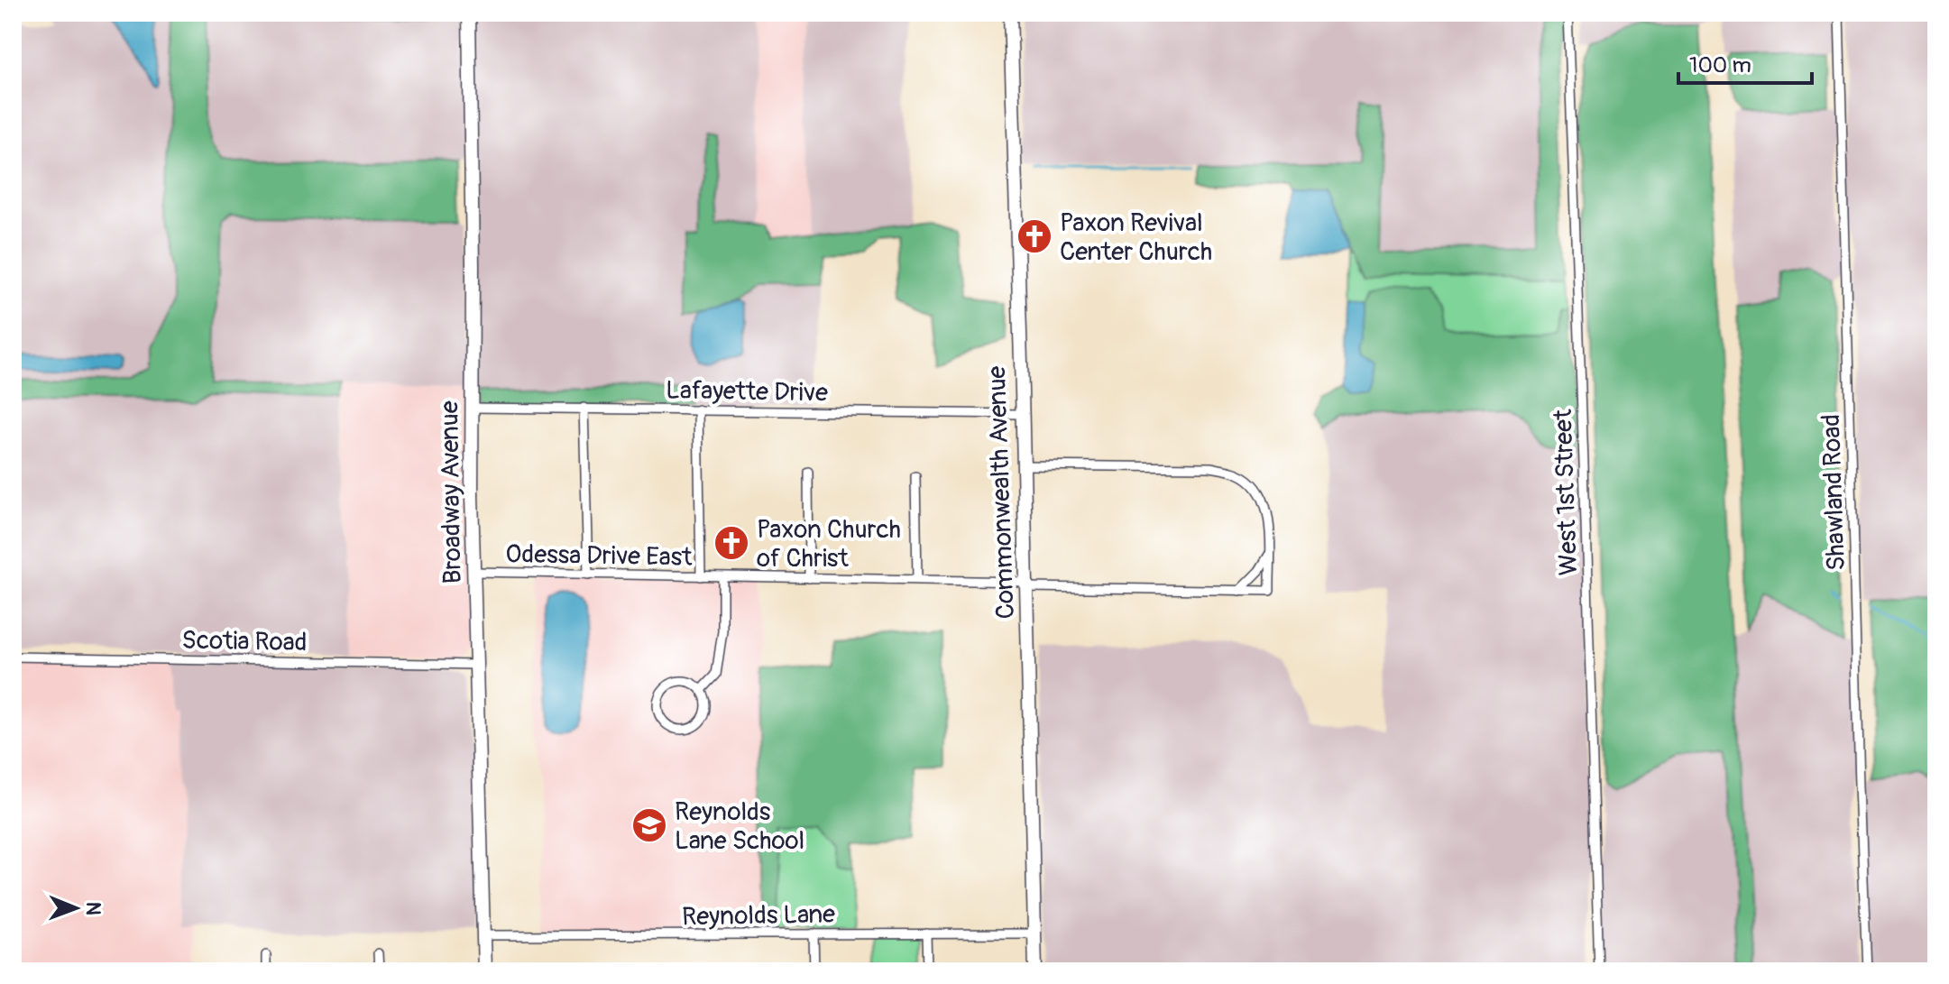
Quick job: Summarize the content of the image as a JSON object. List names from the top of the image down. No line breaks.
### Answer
{"streets":{"street":["Lafayette Drive","Broadway Avenue","Commonwealth Avenue","West 1st Street","Shawland Road","Odessa Drive East","Scotia Road","Reynolds Lane"]},"crossings":[["Lafayette Drive","Broadway Avenue"],["Lafayette Drive","Commonwealth Avenue"],["Broadway Avenue","Odessa Drive East"],["Broadway Avenue","Scotia Road"],["Broadway Avenue","Reynolds Lane"],["Commonwealth Avenue","Odessa Drive East"],["Commonwealth Avenue","Reynolds Lane"]],"places":{"church":["Paxon Revival Center Church","Paxon Church of Christ"],"school or university":["Reynolds Lane School"]},"scale_bar":"100 m","north":"right"}
